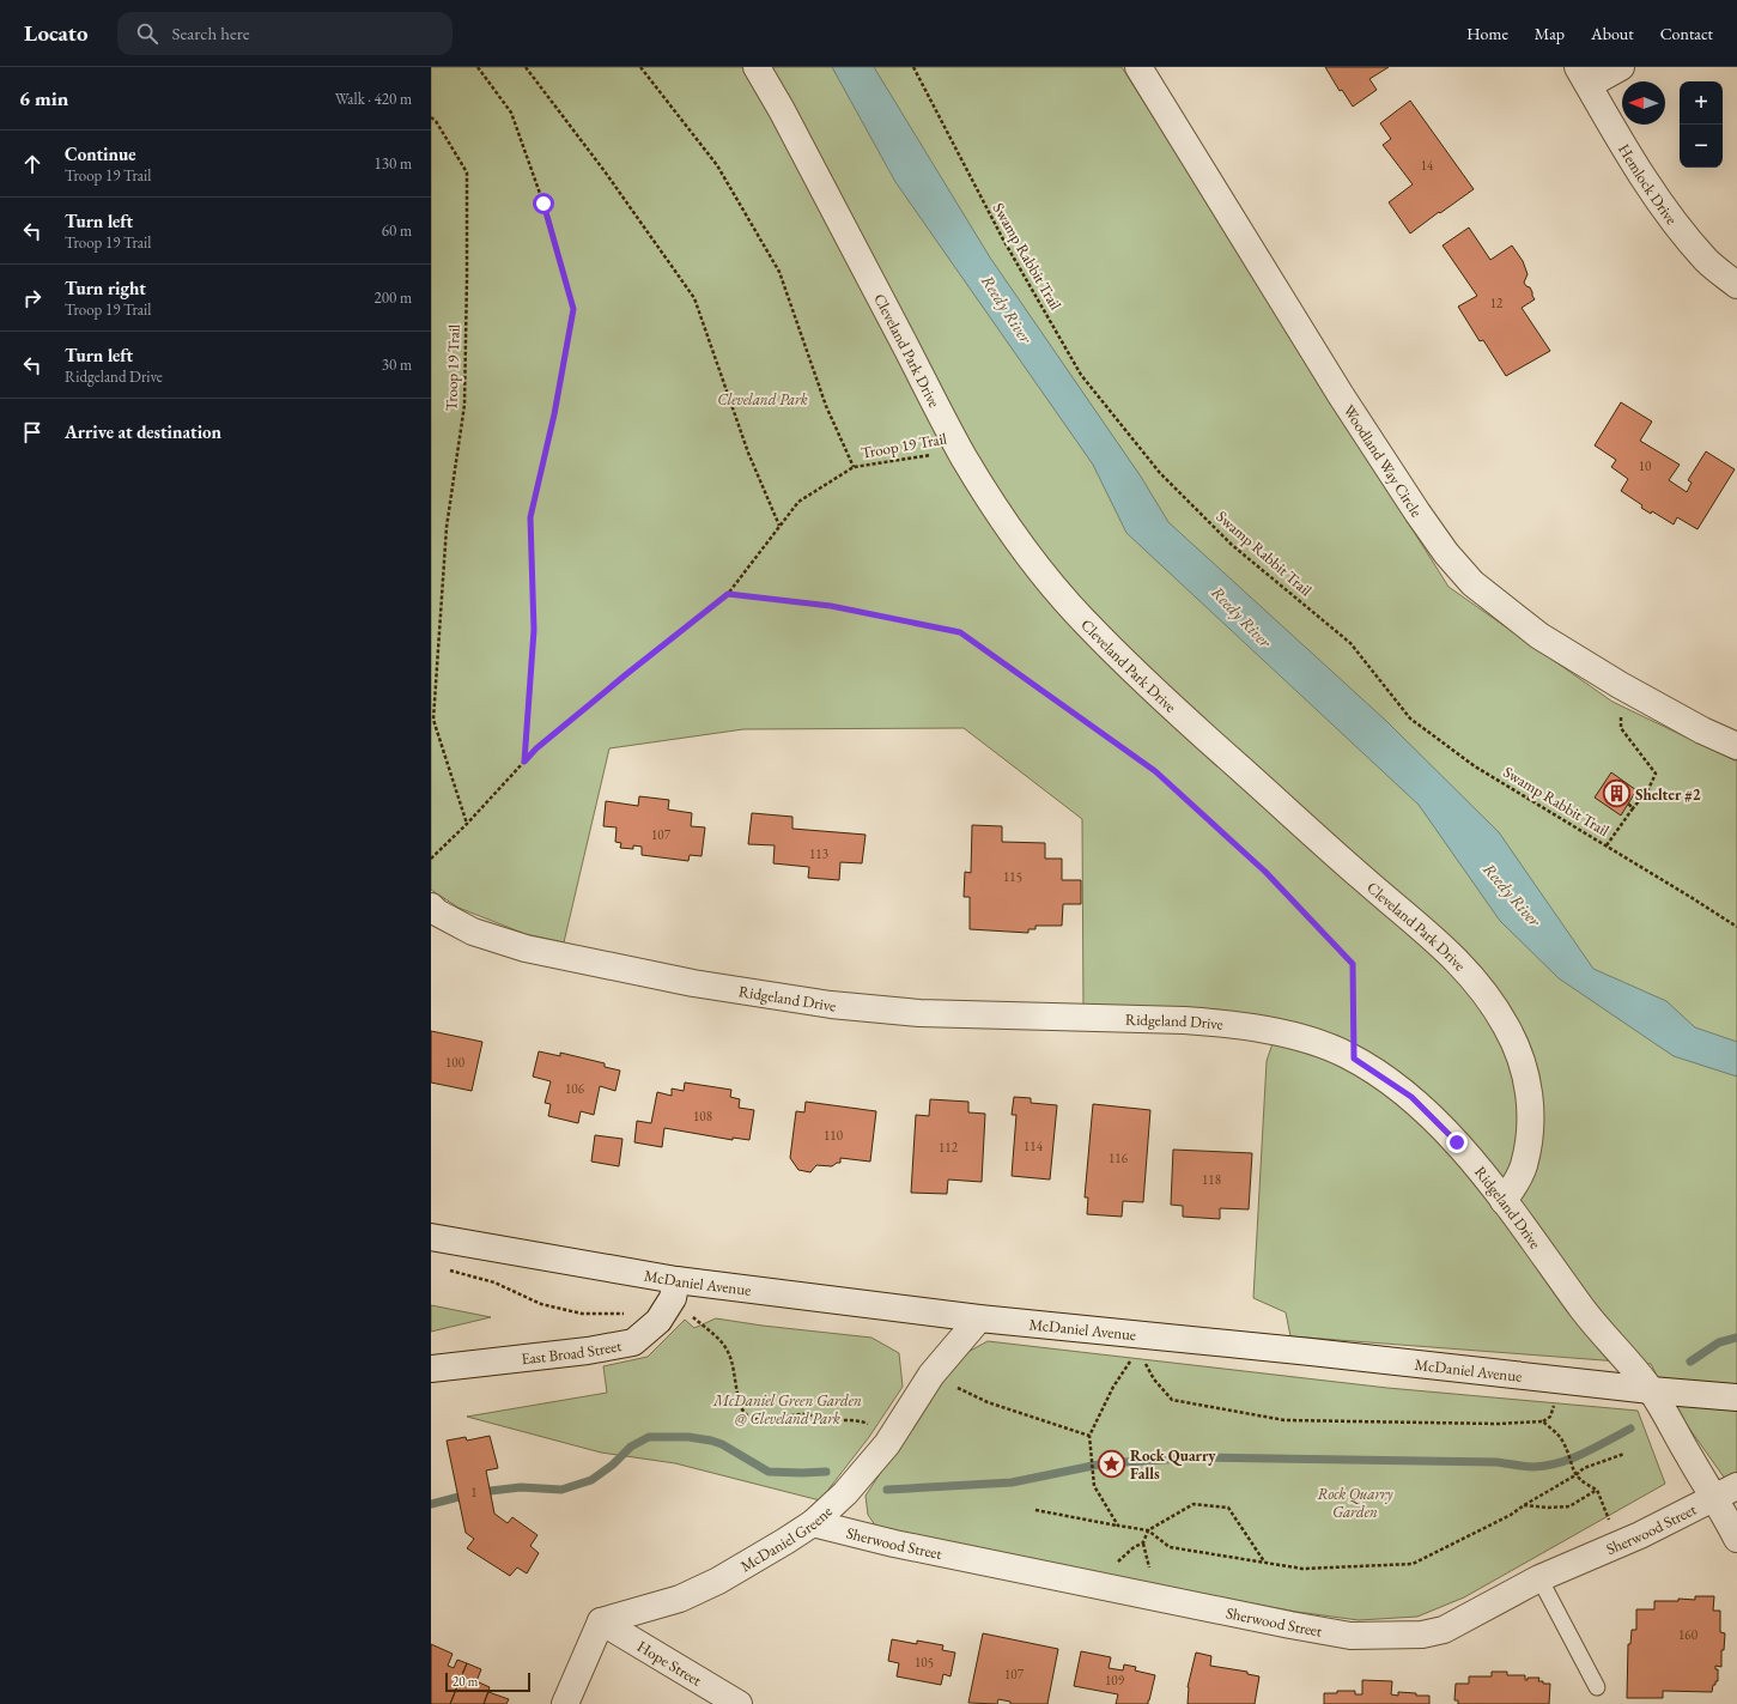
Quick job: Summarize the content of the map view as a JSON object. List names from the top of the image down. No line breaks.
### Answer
{"streets":{"street":["Hemlock Drive","Cleveland Park Drive","Woodland Way Circle","Ridgeland Drive","McDaniel Avenue","East Broad Street","Sherwood Street","McDaniel Greene","Hope Street"],"path":["Swamp Rabbit Trail","Troop 19 Trail"]},"crossings":[["Cleveland Park Drive","Troop 19 Trail"],["Cleveland Park Drive","Ridgeland Drive"],["Ridgeland Drive","McDaniel Avenue"],["Ridgeland Drive","Sherwood Street"],["McDaniel Avenue","East Broad Street"],["McDaniel Avenue","McDaniel Greene"],["Sherwood Street","McDaniel Greene"],["McDaniel Greene","Hope Street"]],"water":["Reedy River"],"parks":["Cleveland Park","McDaniel Green Garden @ Cleveland Park","Rock Quarry Garden"],"places":{"building":["Shelter #2"],"place":["Rock Quarry Falls"]},"house_numbers":["14","12","10","107","113","115","100","106","108","110","114","112","116","118","1","160","105","107","109"],"scale_bar":"20 m","north":"left","page":{"header":"Locato","search":"Search here","nav":["Home","Map","About","Contact"],"heading":["6 min","Walk · 420 m"],"map_buttons":["+","−"],"list":[["Continue","Troop 19 Trail","130 m"],["Turn left","Troop 19 Trail","60 m"],["Turn right","Troop 19 Trail","200 m"],["Turn left","Ridgeland Drive","30 m"],"Arrive at destination"],"scale":"20 m"}}
